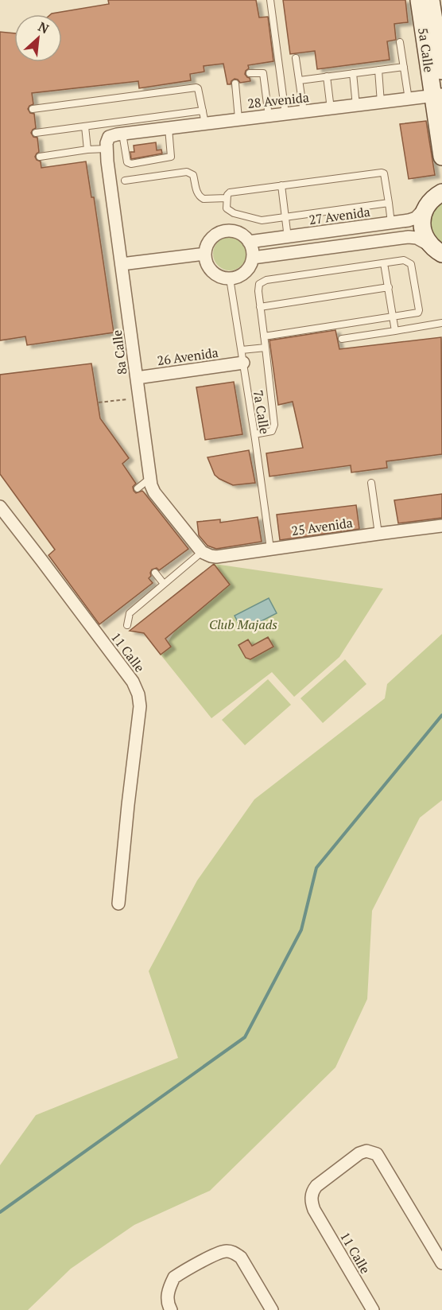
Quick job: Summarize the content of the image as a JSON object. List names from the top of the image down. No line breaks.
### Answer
{"streets":{"street":["5a Calle","28 Avenida","27 Avenida","8a Calle","26 Avenida","25 Avenida","11 Calle"],"lane":["7a Calle"]},"crossings":[["5a Calle","28 Avenida"],["27 Avenida","7a Calle"],["8a Calle","26 Avenida"],["8a Calle","25 Avenida"],["26 Avenida","7a Calle"],["7a Calle","25 Avenida"]],"parks":["Club Majads"],"north":"top right"}
